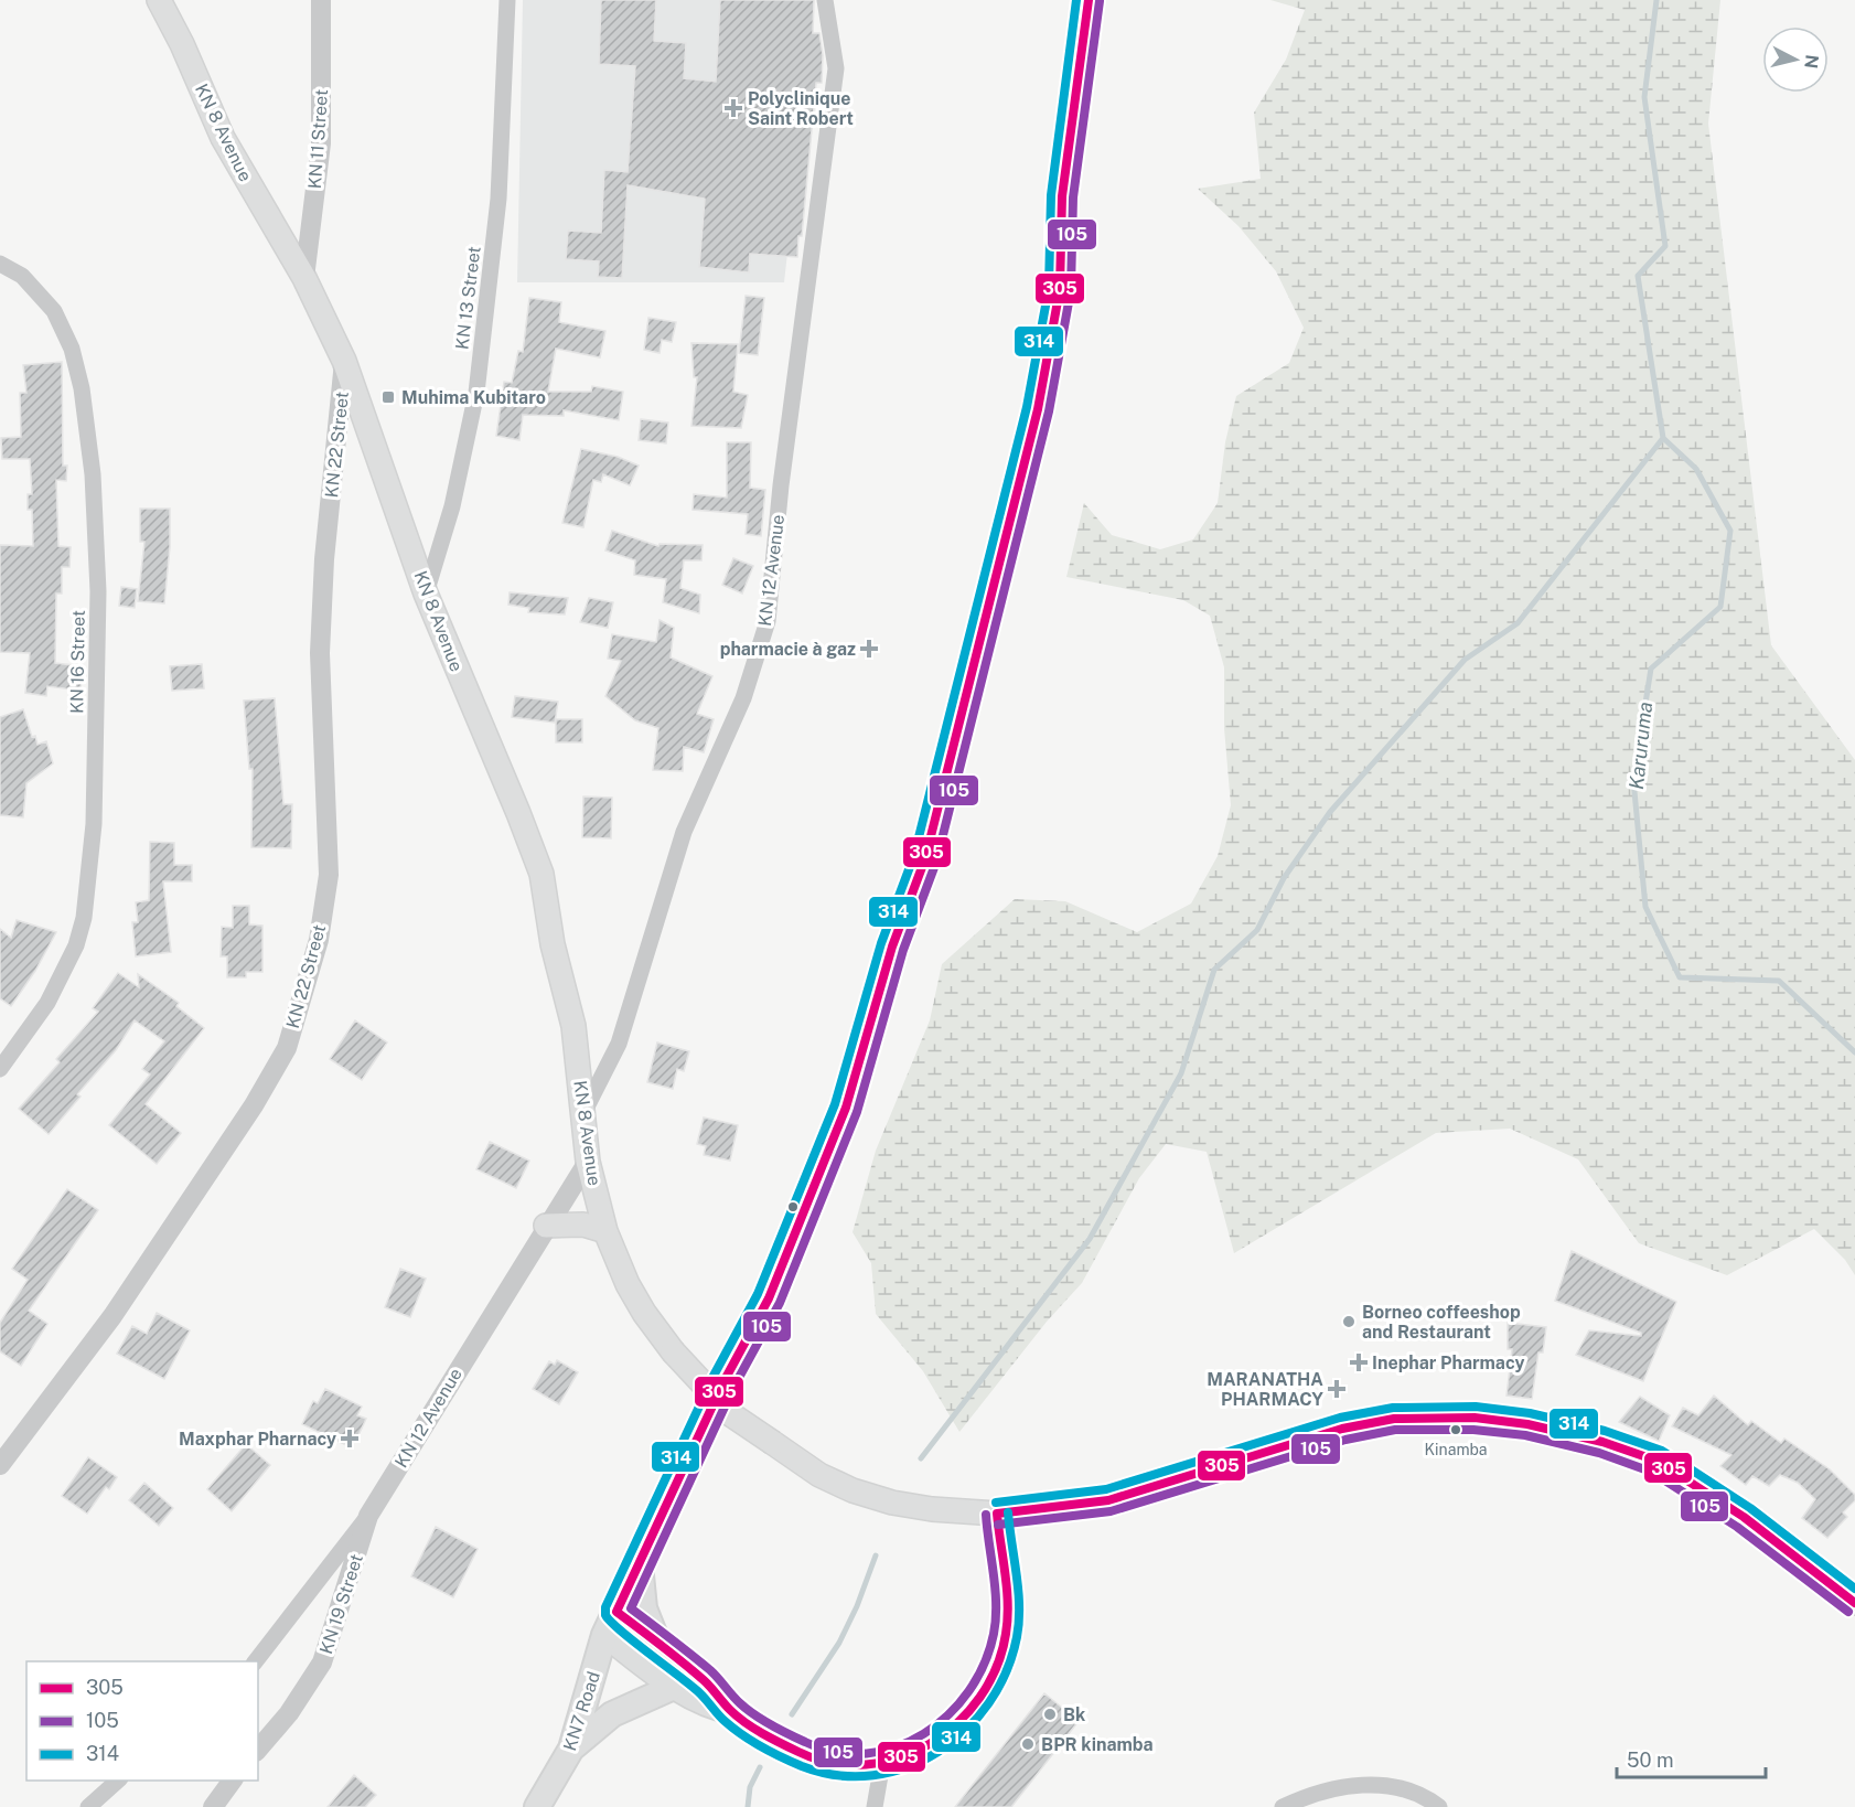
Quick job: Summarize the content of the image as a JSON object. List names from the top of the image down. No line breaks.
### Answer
{"streets":{"main road":["KN 8 Avenue","KN7 Road"],"street":["KN 11 Street","KN 13 Street","KN 22 Street","KN 12 Avenue","KN 16 Street","KN 19 Street"]},"crossings":[["KN 8 Avenue","KN 11 Street"],["KN 8 Avenue","KN 13 Street"],["KN 8 Avenue","KN 22 Street"],["KN 8 Avenue","KN 12 Avenue"],["KN 12 Avenue","KN 19 Street"]],"water":["Karuruma"],"places":{"health":["Polyclinique Saint Robert","pharmacie à gaz","Inephar Pharmacy","MARANATHA PHARMACY","Maxphar Pharnacy"],"transit":["Muhima Kubitaro"],"other":["Borneo coffeeshop and Restaurant","Kinamba","Bk","BPR kinamba"]},"lines":["transit line 305","transit line 314","transit line 105"],"legend":["305","105","314"],"scale_bar":"50 m","north":"right"}
